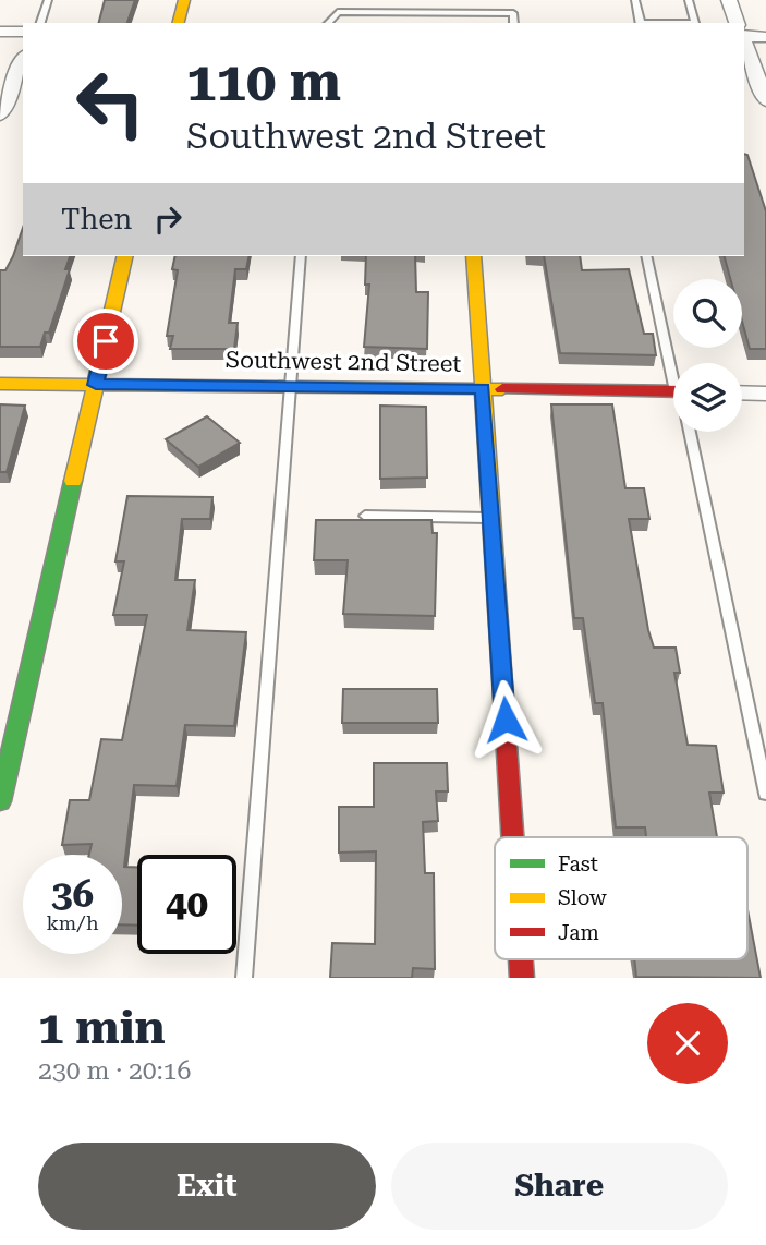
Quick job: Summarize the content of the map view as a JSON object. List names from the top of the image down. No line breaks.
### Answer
{"streets":{"street":["Southwest 2nd Street"]},"legend":["Fast","Slow","Jam"],"page":{"turn":["110 m","Southwest 2nd Street"],"then":"Then","speed":"36 km/h","limit":"40","heading":["1 min","230 m · 20:16"],"buttons":["Exit","Share"]}}
